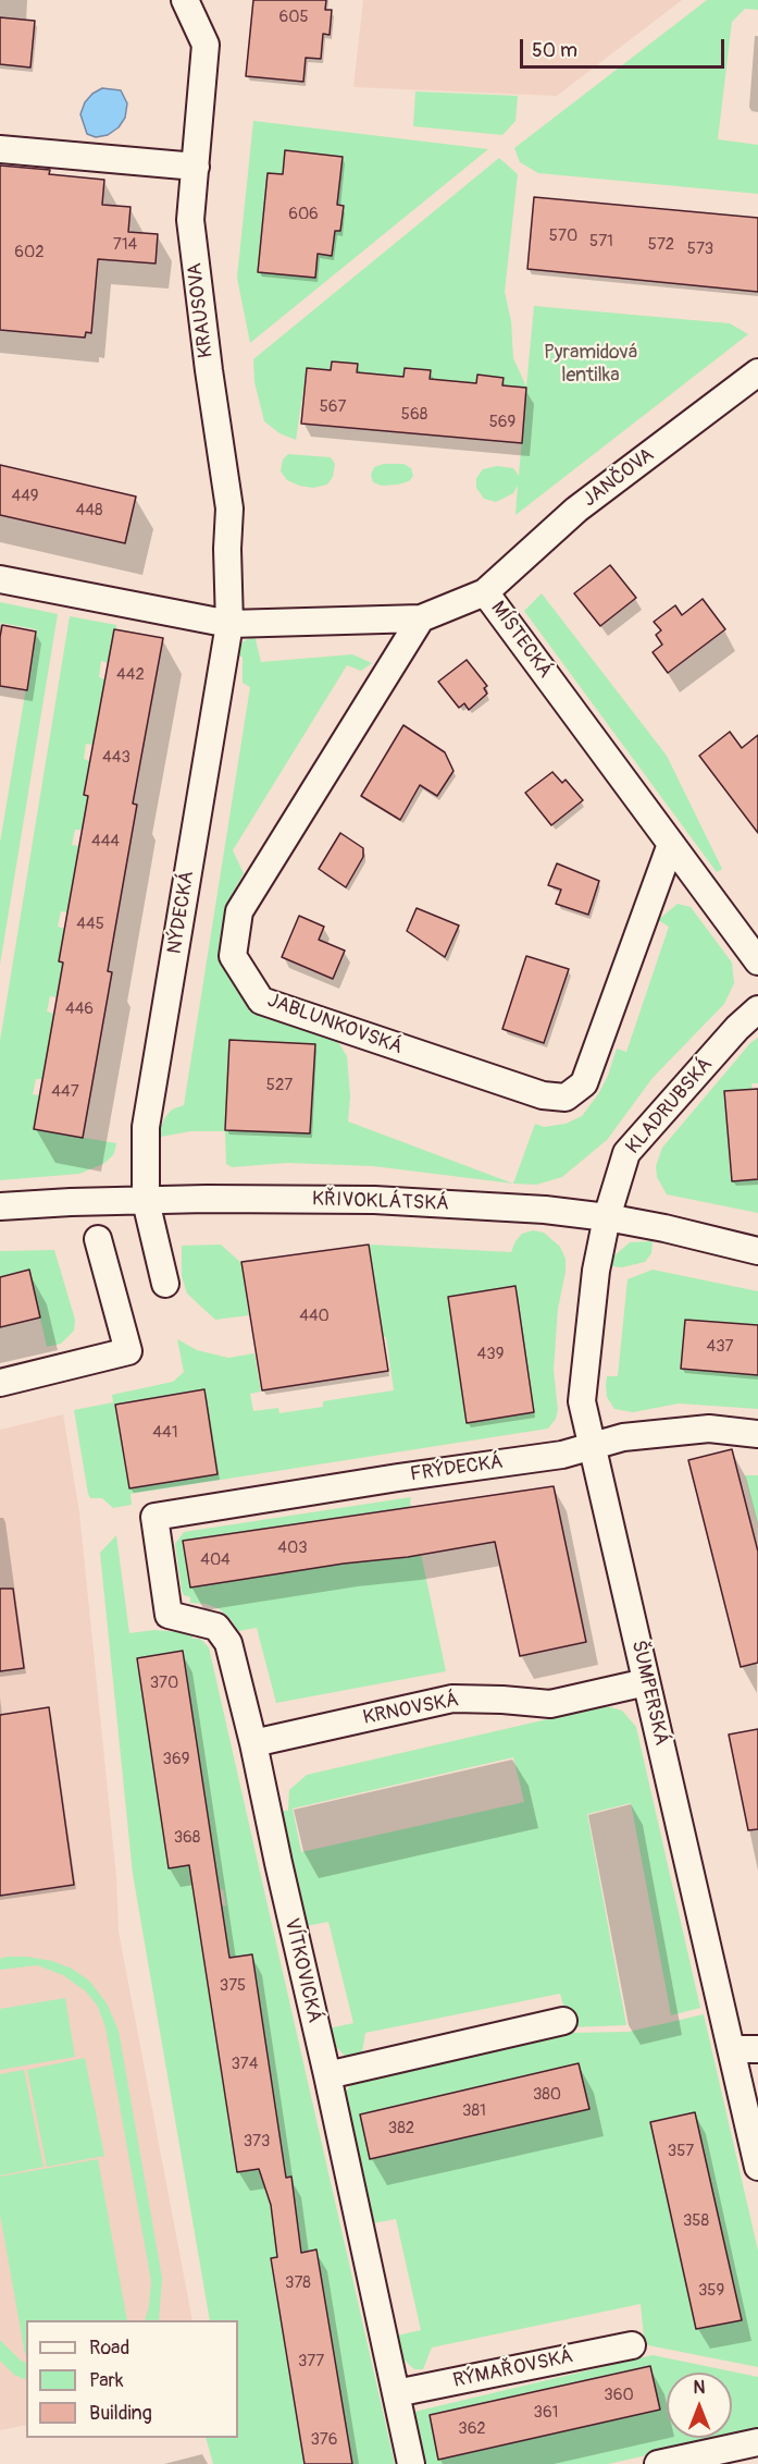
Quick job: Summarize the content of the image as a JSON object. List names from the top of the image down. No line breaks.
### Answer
{"streets":{"street":["KRAUSOVA","JANČOVA","MÍSTECKÁ","NÝDECKÁ","JABLUNKOVSKÁ","KLADRUBSKÁ","KŘIVOKLÁTSKÁ","FRÝDECKÁ","ŠUMPERSKÁ","KRNOVSKÁ","VÍTKOVICKÁ","RÝMAŘOVSKÁ"]},"crossings":[["KRAUSOVA","MÍSTECKÁ"],["KRAUSOVA","NÝDECKÁ"],["JANČOVA","MÍSTECKÁ"],["MÍSTECKÁ","NÝDECKÁ"],["MÍSTECKÁ","JABLUNKOVSKÁ"],["NÝDECKÁ","KŘIVOKLÁTSKÁ"],["KLADRUBSKÁ","KŘIVOKLÁTSKÁ"],["KLADRUBSKÁ","ŠUMPERSKÁ"],["KŘIVOKLÁTSKÁ","ŠUMPERSKÁ"],["FRÝDECKÁ","ŠUMPERSKÁ"],["FRÝDECKÁ","VÍTKOVICKÁ"],["ŠUMPERSKÁ","KRNOVSKÁ"],["KRNOVSKÁ","VÍTKOVICKÁ"],["VÍTKOVICKÁ","RÝMAŘOVSKÁ"]],"parks":["Pyramidová lentilka"],"house_numbers":["605","606","570","571","714","572","573","602","567","568","569","449","448","442","443","444","445","446","527","447","440","437","439","441","403","404","370","369","368","375","374","380","381","382","373","357","358","378","359","377","360","361","362","376"],"legend":["Road","Park","Building"],"scale_bar":"50 m","north":"top"}
